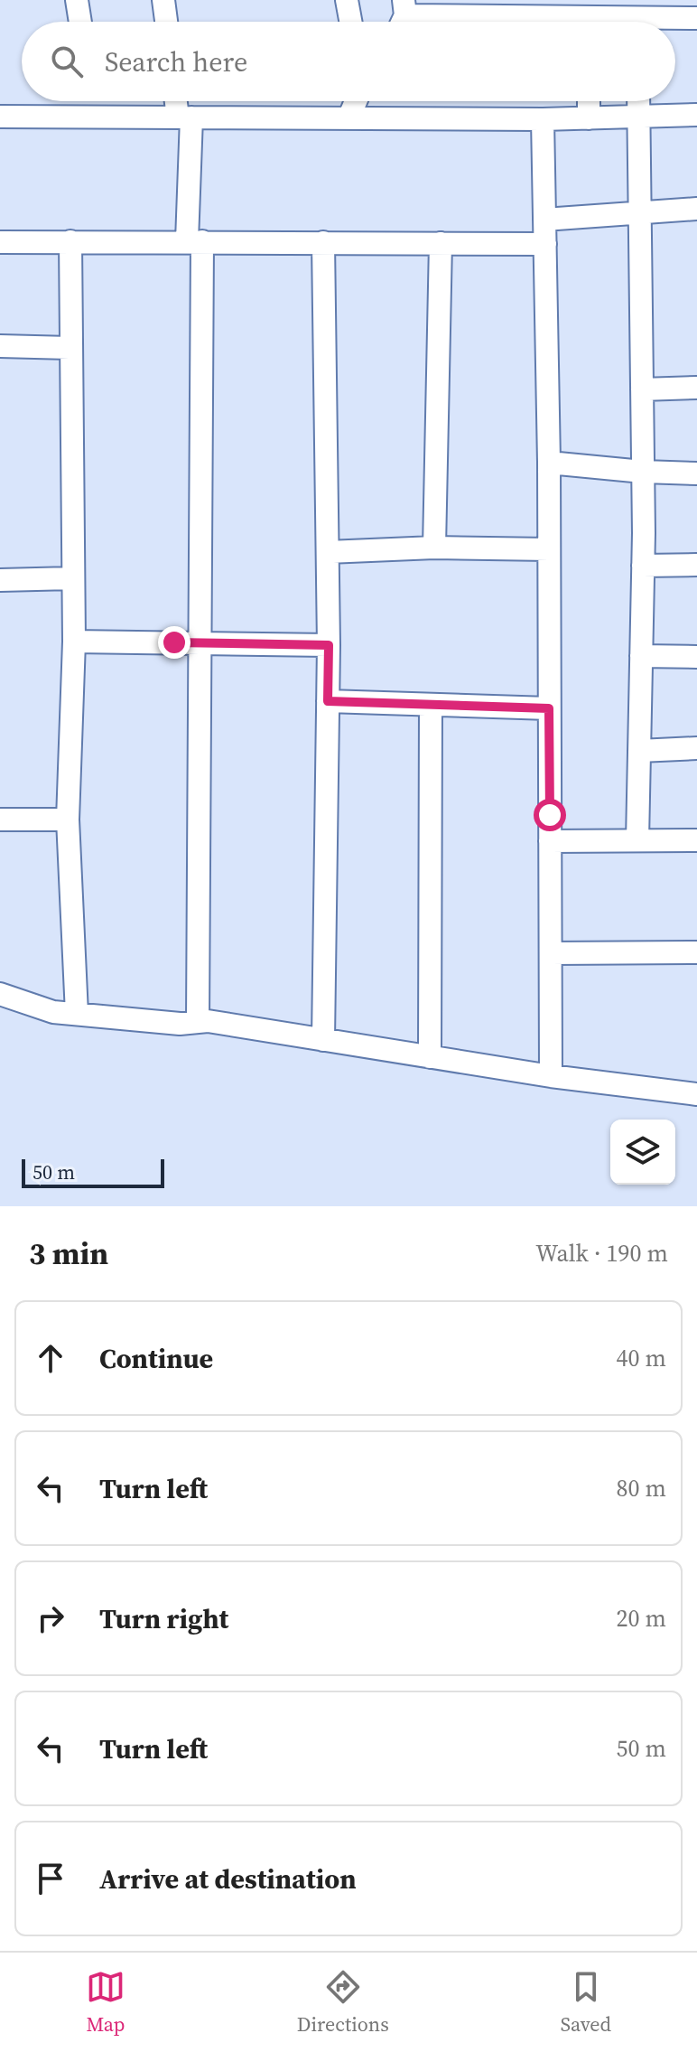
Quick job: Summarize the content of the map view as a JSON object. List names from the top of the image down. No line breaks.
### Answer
{"scale_bar":"50 m","page":{"search":"Search here","scale":"50 m","heading":["3 min","Walk · 190 m"],"list":[["Continue","40 m"],["Turn left","80 m"],["Turn right","20 m"],["Turn left","50 m"],"Arrive at destination"],"nav":["Map","Directions","Saved"]}}
